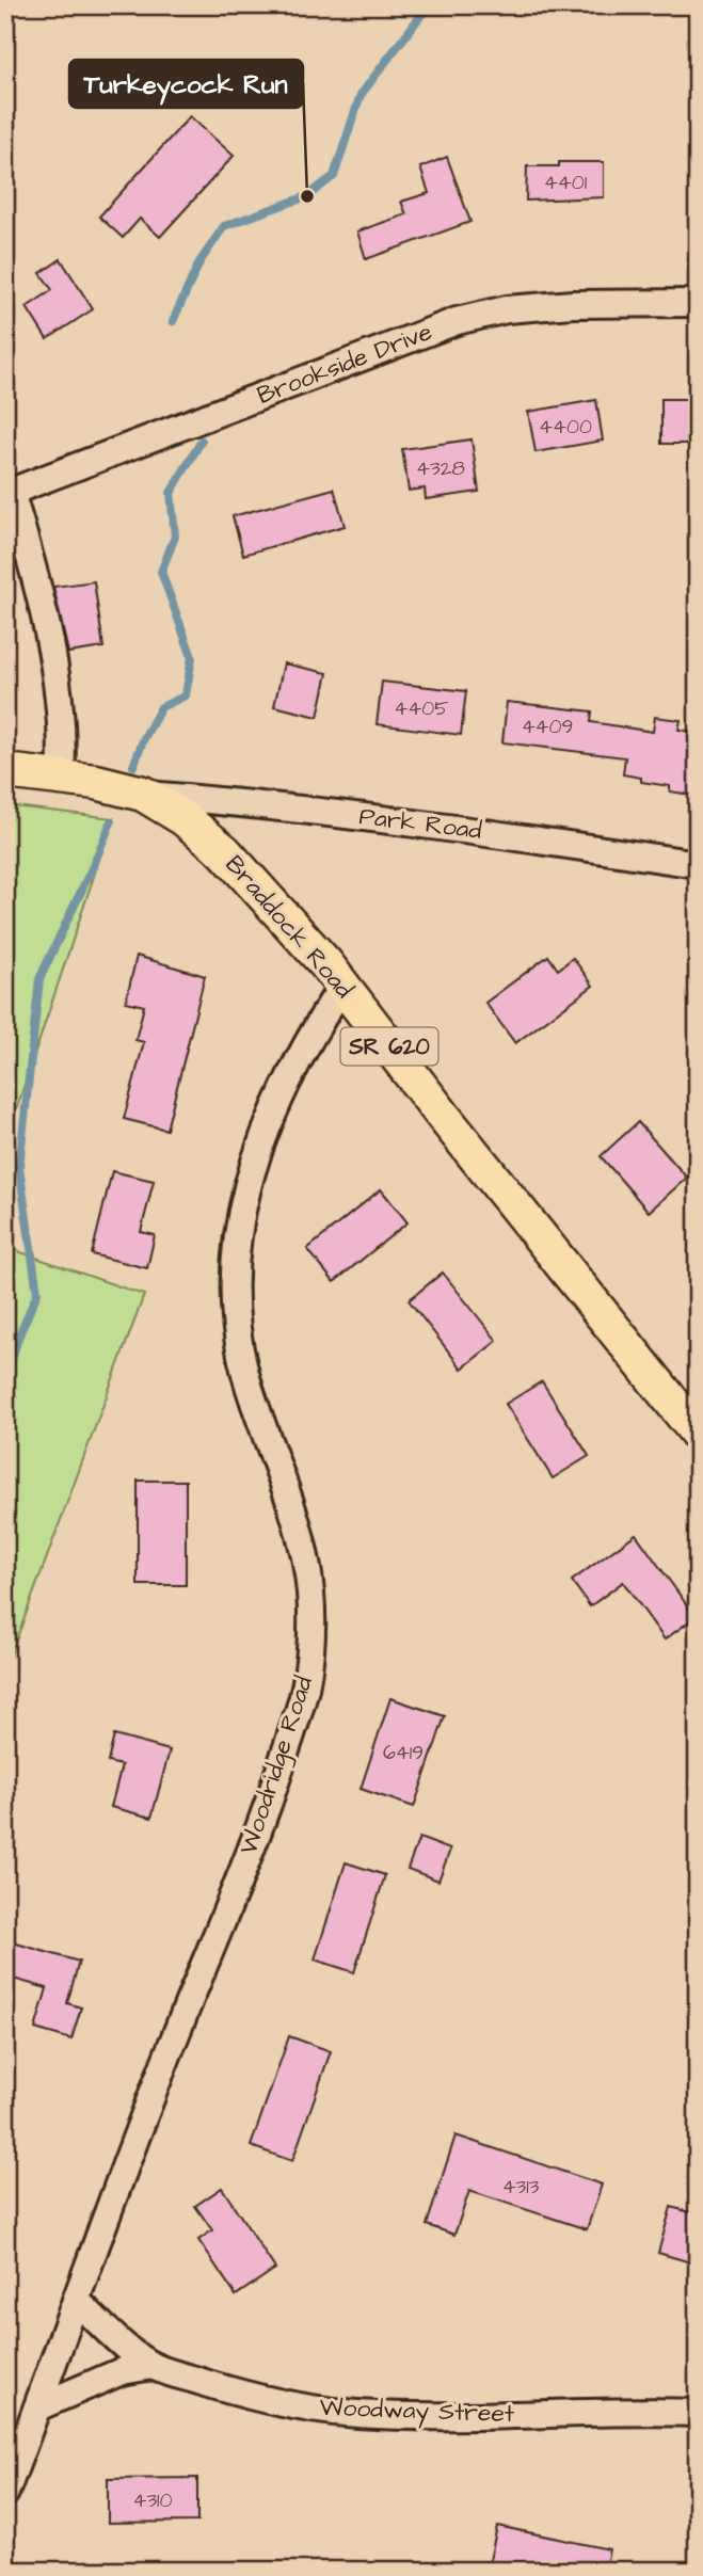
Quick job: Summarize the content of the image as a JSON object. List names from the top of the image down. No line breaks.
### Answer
{"streets":{"main road":["Braddock Road","SR 620"],"street":["Brookside Drive","Park Road","Woodridge Road","Woodway Street"]},"crossings":[["Park Road","Braddock Road"],["Braddock Road","Woodridge Road"],["Woodridge Road","Woodway Street"]],"places":["Turkeycock Run"],"house_numbers":["4401","4400","4328","4405","4409","6419","4313","4310"]}
